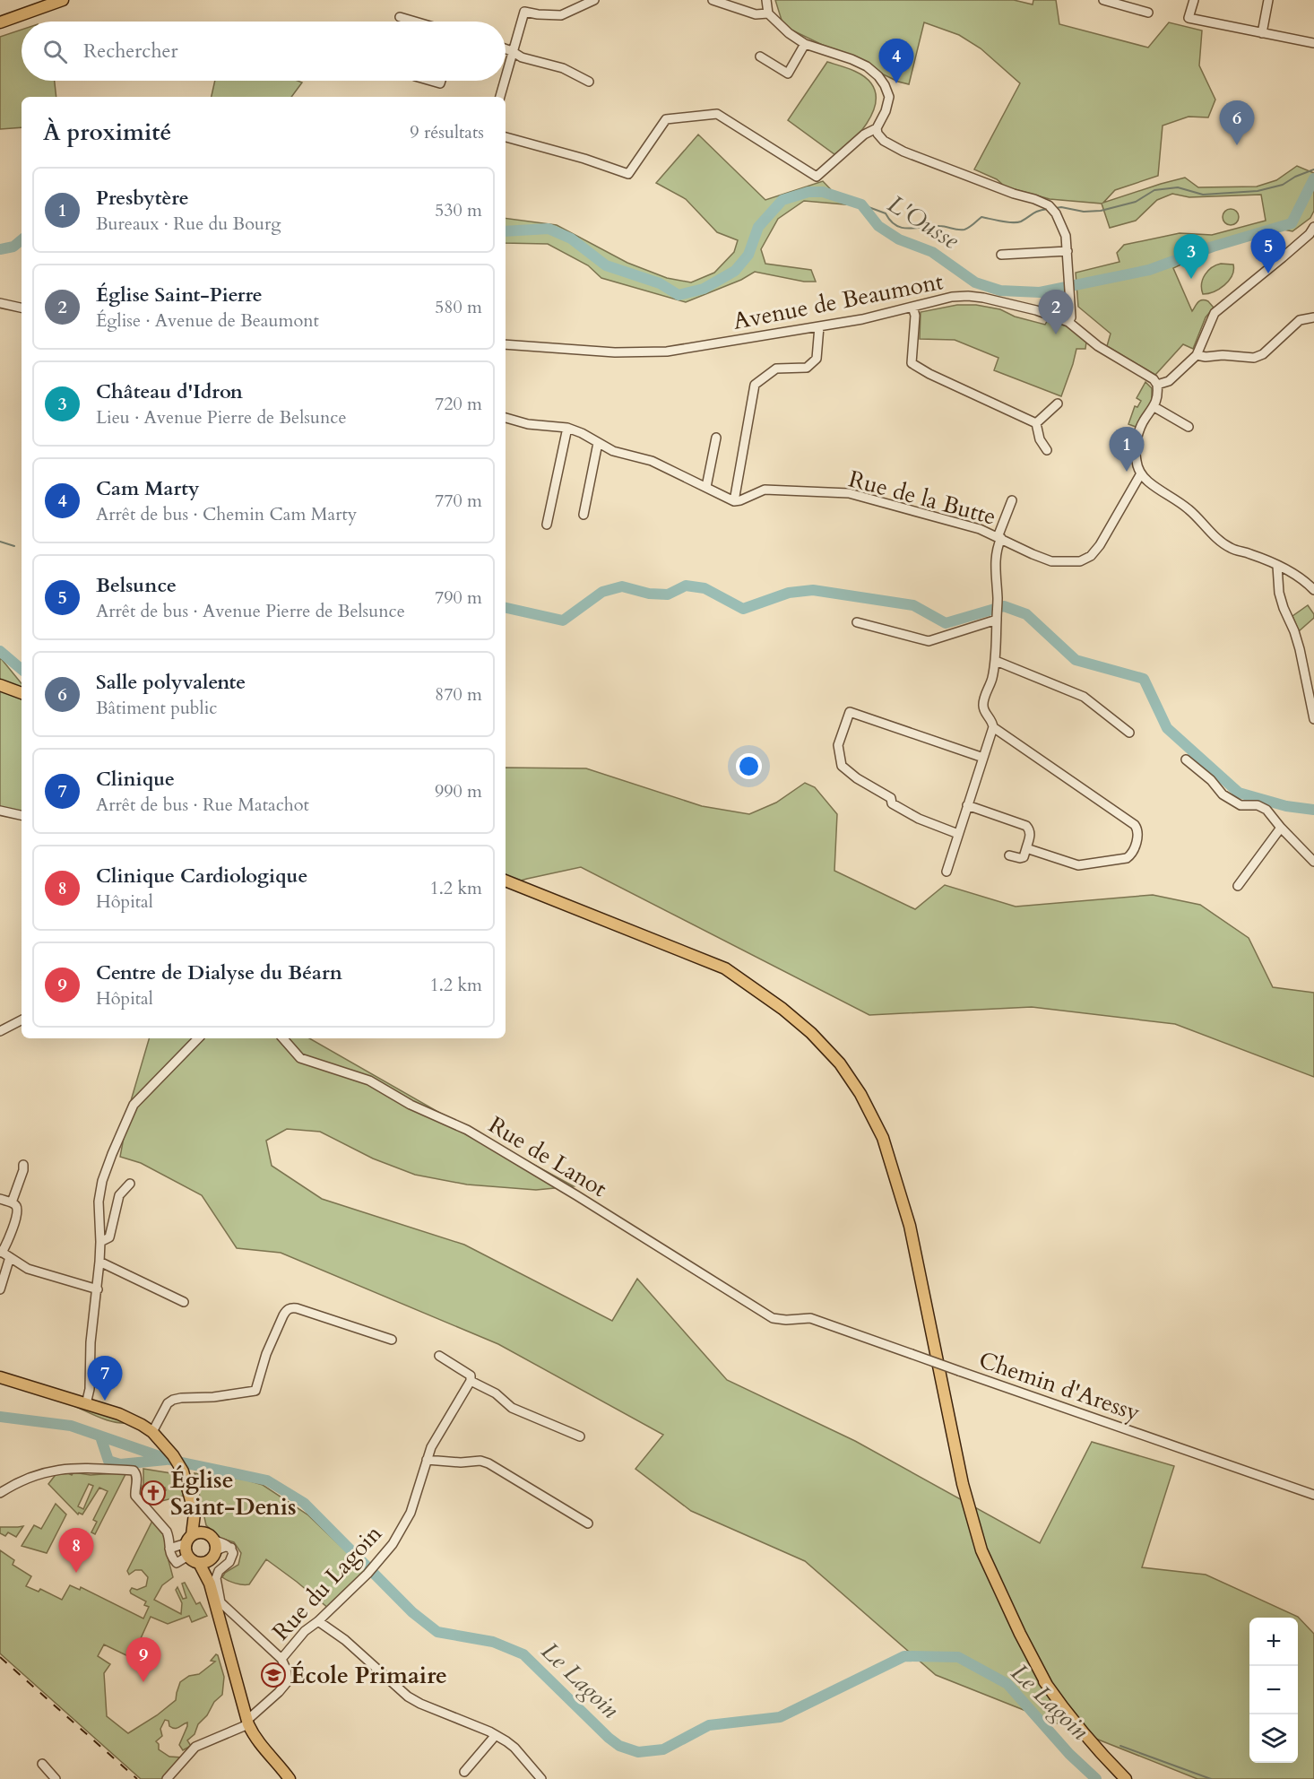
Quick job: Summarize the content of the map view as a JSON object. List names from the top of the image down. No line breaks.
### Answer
{"streets":{"street":["Avenue de Beaumont","Rue de la Butte","Rue de Lanot","Chemin d'Aressy","Rue du Lagoin"]},"crossings":[["Rue de Lanot","Chemin d'Aressy"]],"water":["L'Ousse","Le Lagoin"],"places":{"church":["Église Saint-Denis"],"school or university":["École Primaire"]},"page":{"search":"Rechercher","pins":["4","6","5","3","2","1","7","8","9"],"heading":["À proximité","9 résultats"],"list":[{"mark":"1","name":"Presbytère","note":"Bureaux · Rue du Bourg","value":"530 m"},{"mark":"2","name":"Église Saint-Pierre","note":"Église · Avenue de Beaumont","value":"580 m"},{"mark":"3","name":"Château d'Idron","note":"Lieu · Avenue Pierre de Belsunce","value":"720 m"},{"mark":"4","name":"Cam Marty","note":"Arrêt de bus · Chemin Cam Marty","value":"770 m"},{"mark":"5","name":"Belsunce","note":"Arrêt de bus · Avenue Pierre de Belsunce","value":"790 m"},{"mark":"6","name":"Salle polyvalente","note":"Bâtiment public","value":"870 m"},{"mark":"7","name":"Clinique","note":"Arrêt de bus · Rue Matachot","value":"990 m"},{"mark":"8","name":"Clinique Cardiologique","note":"Hôpital","value":"1.2 km"},{"mark":"9","name":"Centre de Dialyse du Béarn","note":"Hôpital","value":"1.2 km"}],"map_buttons":["+","−"]}}
